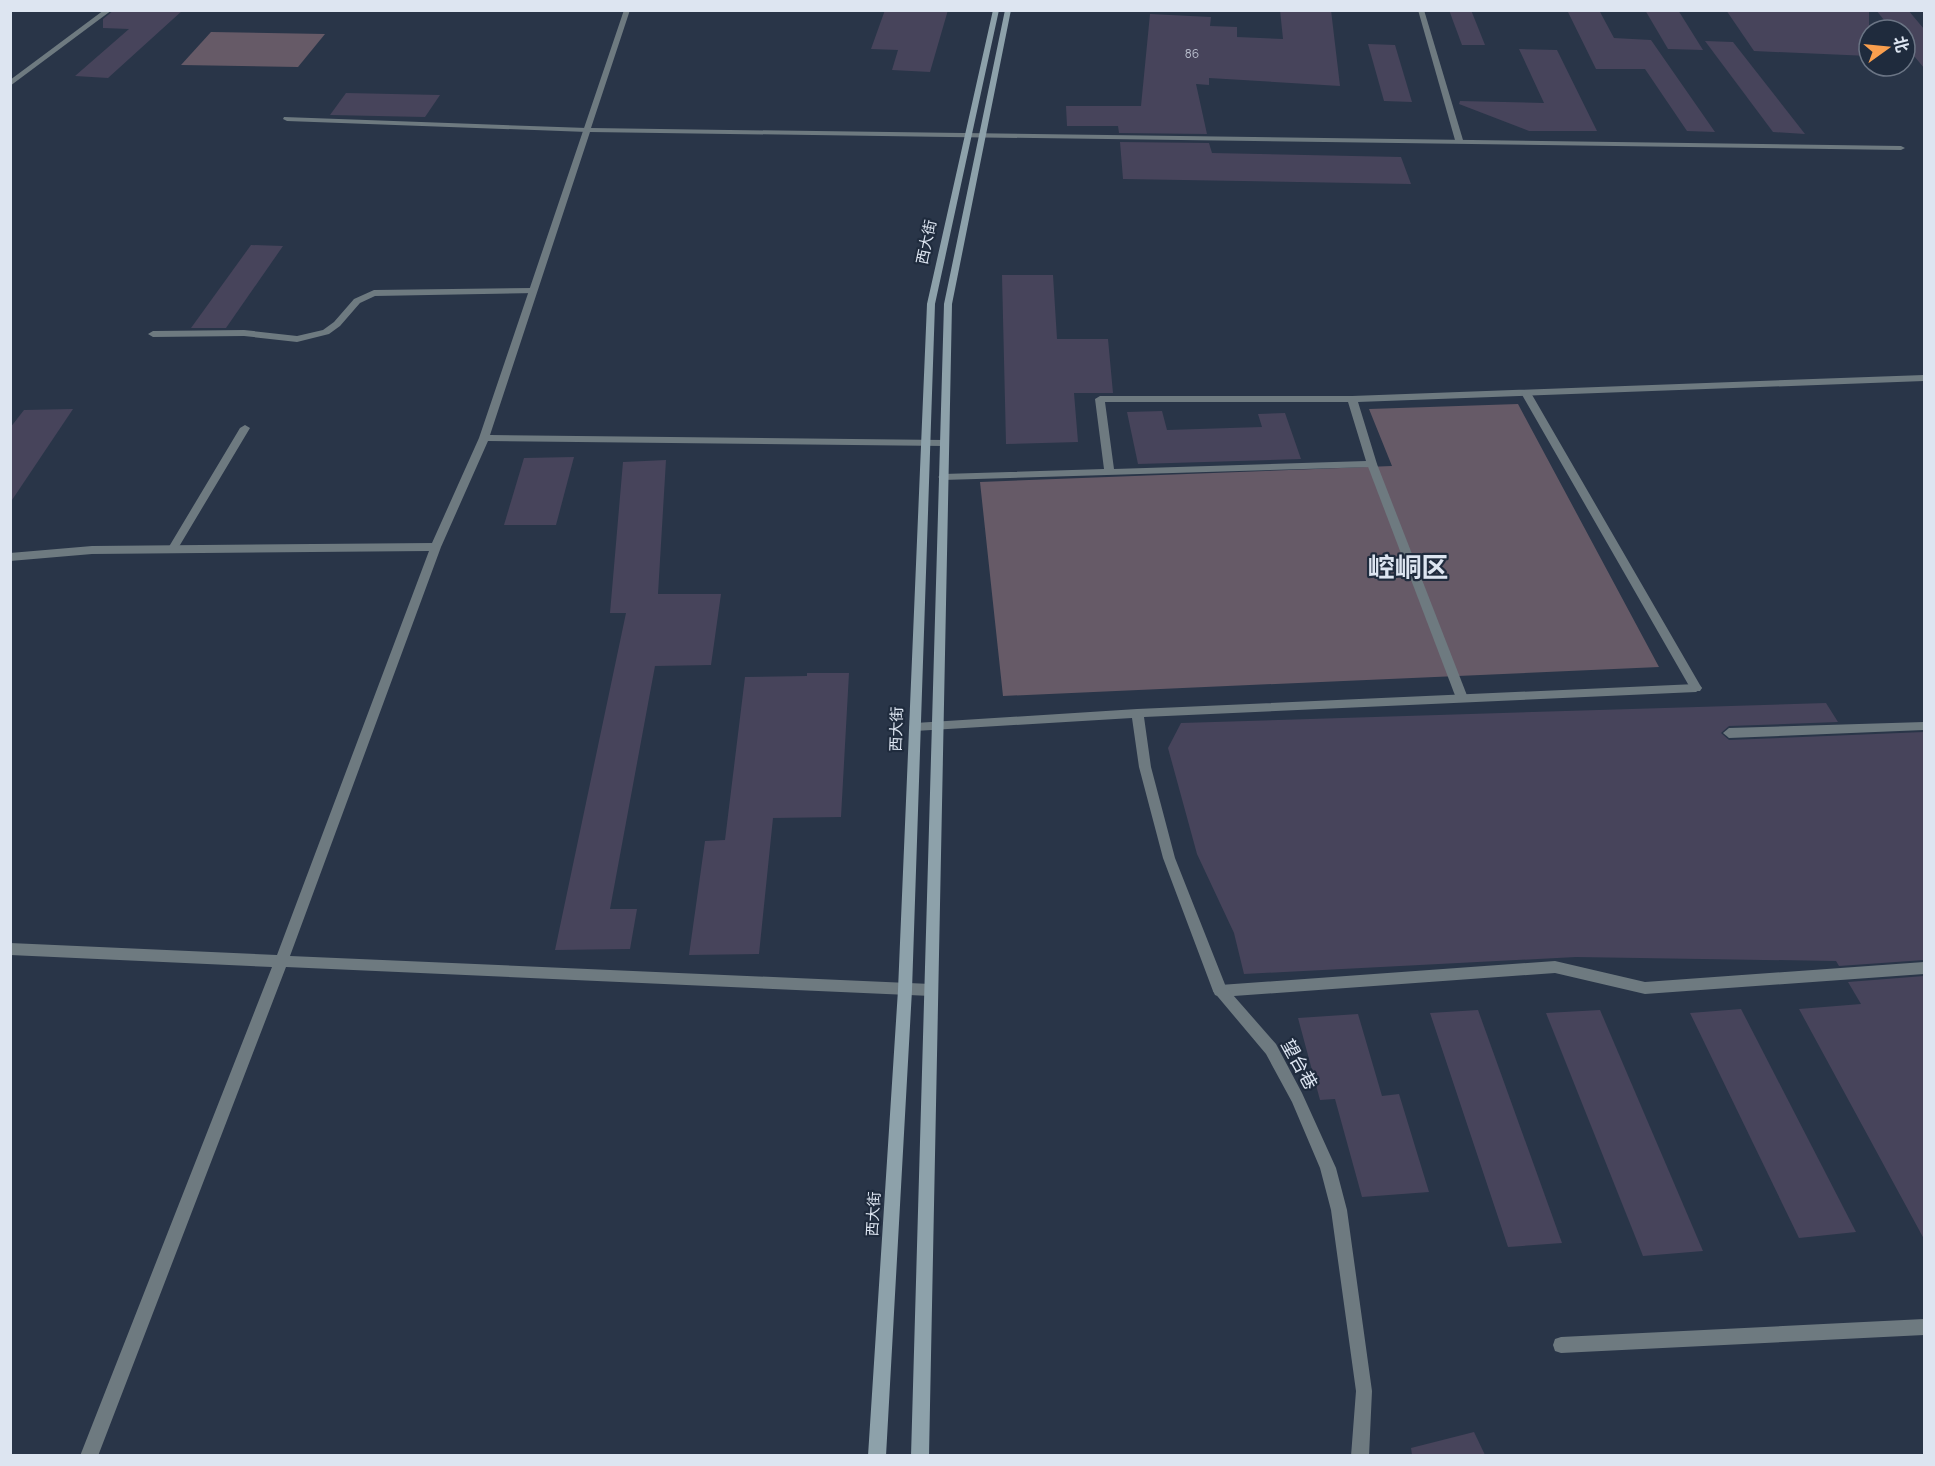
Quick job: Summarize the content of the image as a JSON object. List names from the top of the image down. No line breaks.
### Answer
{"streets":{"main road":["西大街"],"street":["望台巷"]},"districts":["崆峒区"],"house_numbers":["86"],"north":"right"}
